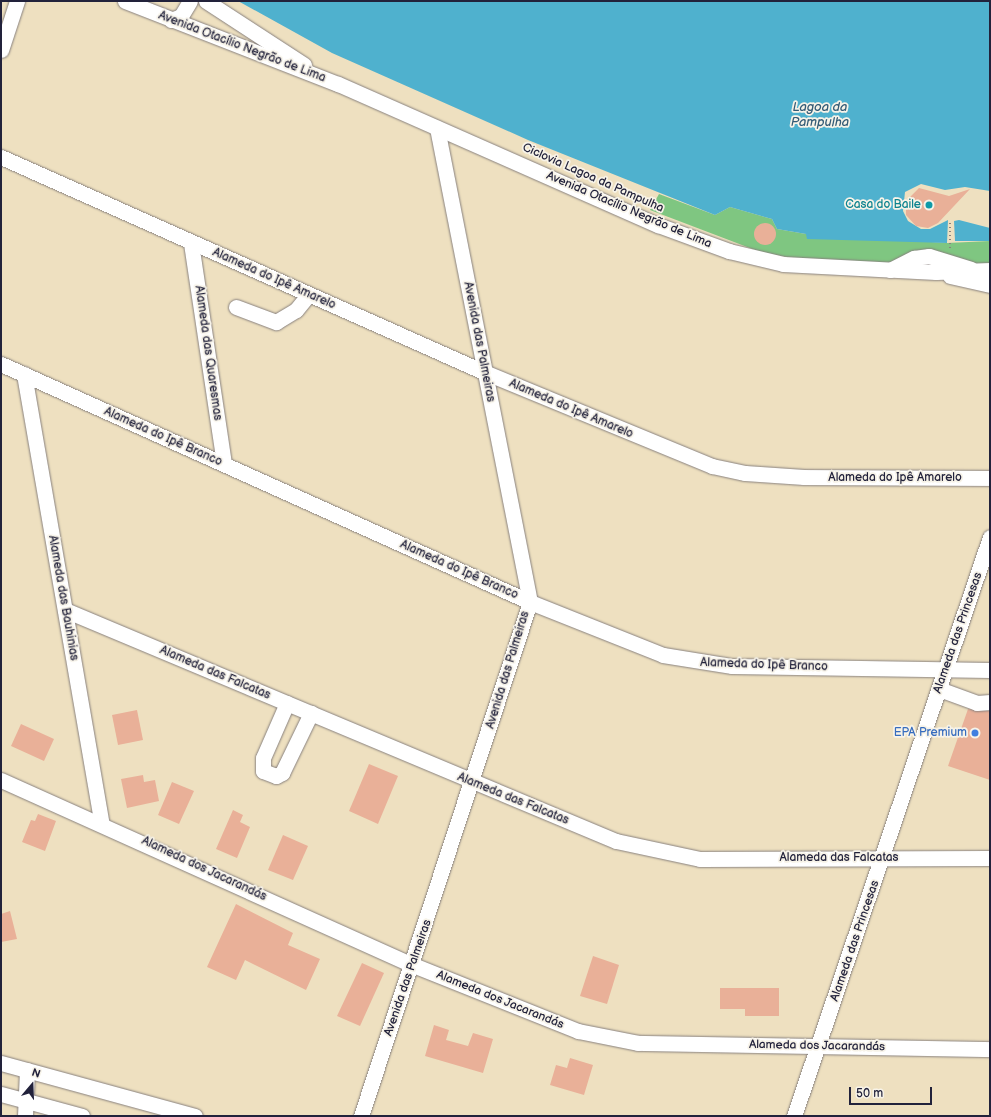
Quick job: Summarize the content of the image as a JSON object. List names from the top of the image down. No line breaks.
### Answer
{"streets":{"street":["Avenida Otacílio Negrão de Lima","Alameda do Ipê Amarelo","Avenida das Palmeiras","Alameda das Quaresmas","Alameda do Ipê Branco","Alameda das Bauhinias","Alameda das Princesas","Alameda das Falcatas","Alameda dos Jacarandás"]},"crossings":[["Avenida Otacílio Negrão de Lima","Avenida das Palmeiras"],["Alameda do Ipê Amarelo","Avenida das Palmeiras"],["Alameda do Ipê Amarelo","Alameda das Quaresmas"],["Avenida das Palmeiras","Alameda do Ipê Branco"],["Avenida das Palmeiras","Alameda das Falcatas"],["Avenida das Palmeiras","Alameda dos Jacarandás"],["Alameda das Quaresmas","Alameda do Ipê Branco"],["Alameda do Ipê Branco","Alameda das Bauhinias"],["Alameda do Ipê Branco","Alameda das Princesas"],["Alameda das Bauhinias","Alameda das Falcatas"],["Alameda das Bauhinias","Alameda dos Jacarandás"],["Alameda das Princesas","Alameda das Falcatas"],["Alameda das Princesas","Alameda dos Jacarandás"]],"water":["Lagoa da Pampulha"],"places":["Casa do Baile","EPA Premium"],"scale_bar":"50 m","north":"top"}
